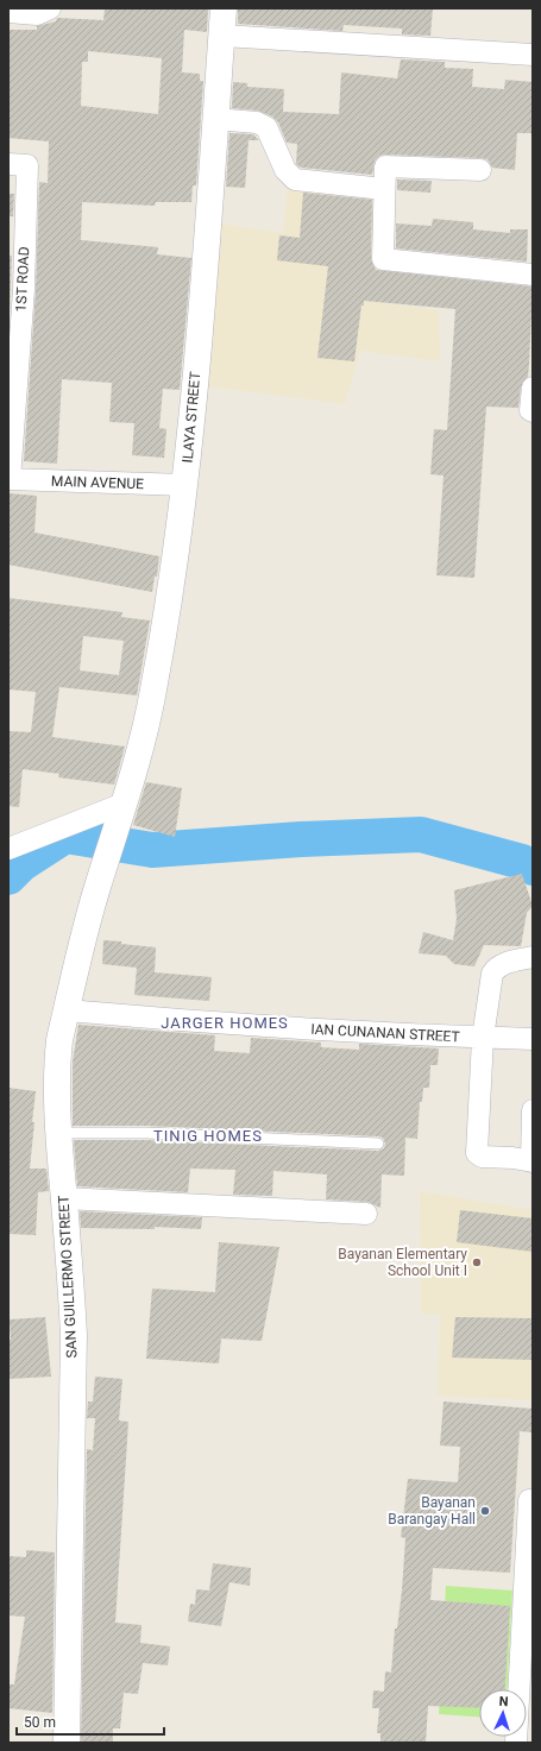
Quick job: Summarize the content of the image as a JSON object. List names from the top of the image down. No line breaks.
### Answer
{"streets":{"main road":["ILAYA STREET","SAN GUILLERMO STREET"],"street":["1ST ROAD","MAIN AVENUE","IAN CUNANAN STREET"]},"crossings":[["1ST ROAD","MAIN AVENUE"],["ILAYA STREET","MAIN AVENUE"],["ILAYA STREET","SAN GUILLERMO STREET"],["IAN CUNANAN STREET","SAN GUILLERMO STREET"]],"districts":["JARGER HOMES","TINIG HOMES"],"places":["Bayanan Elementary School Unit I","Bayanan Barangay Hall"],"scale_bar":"50 m","north":"top"}
